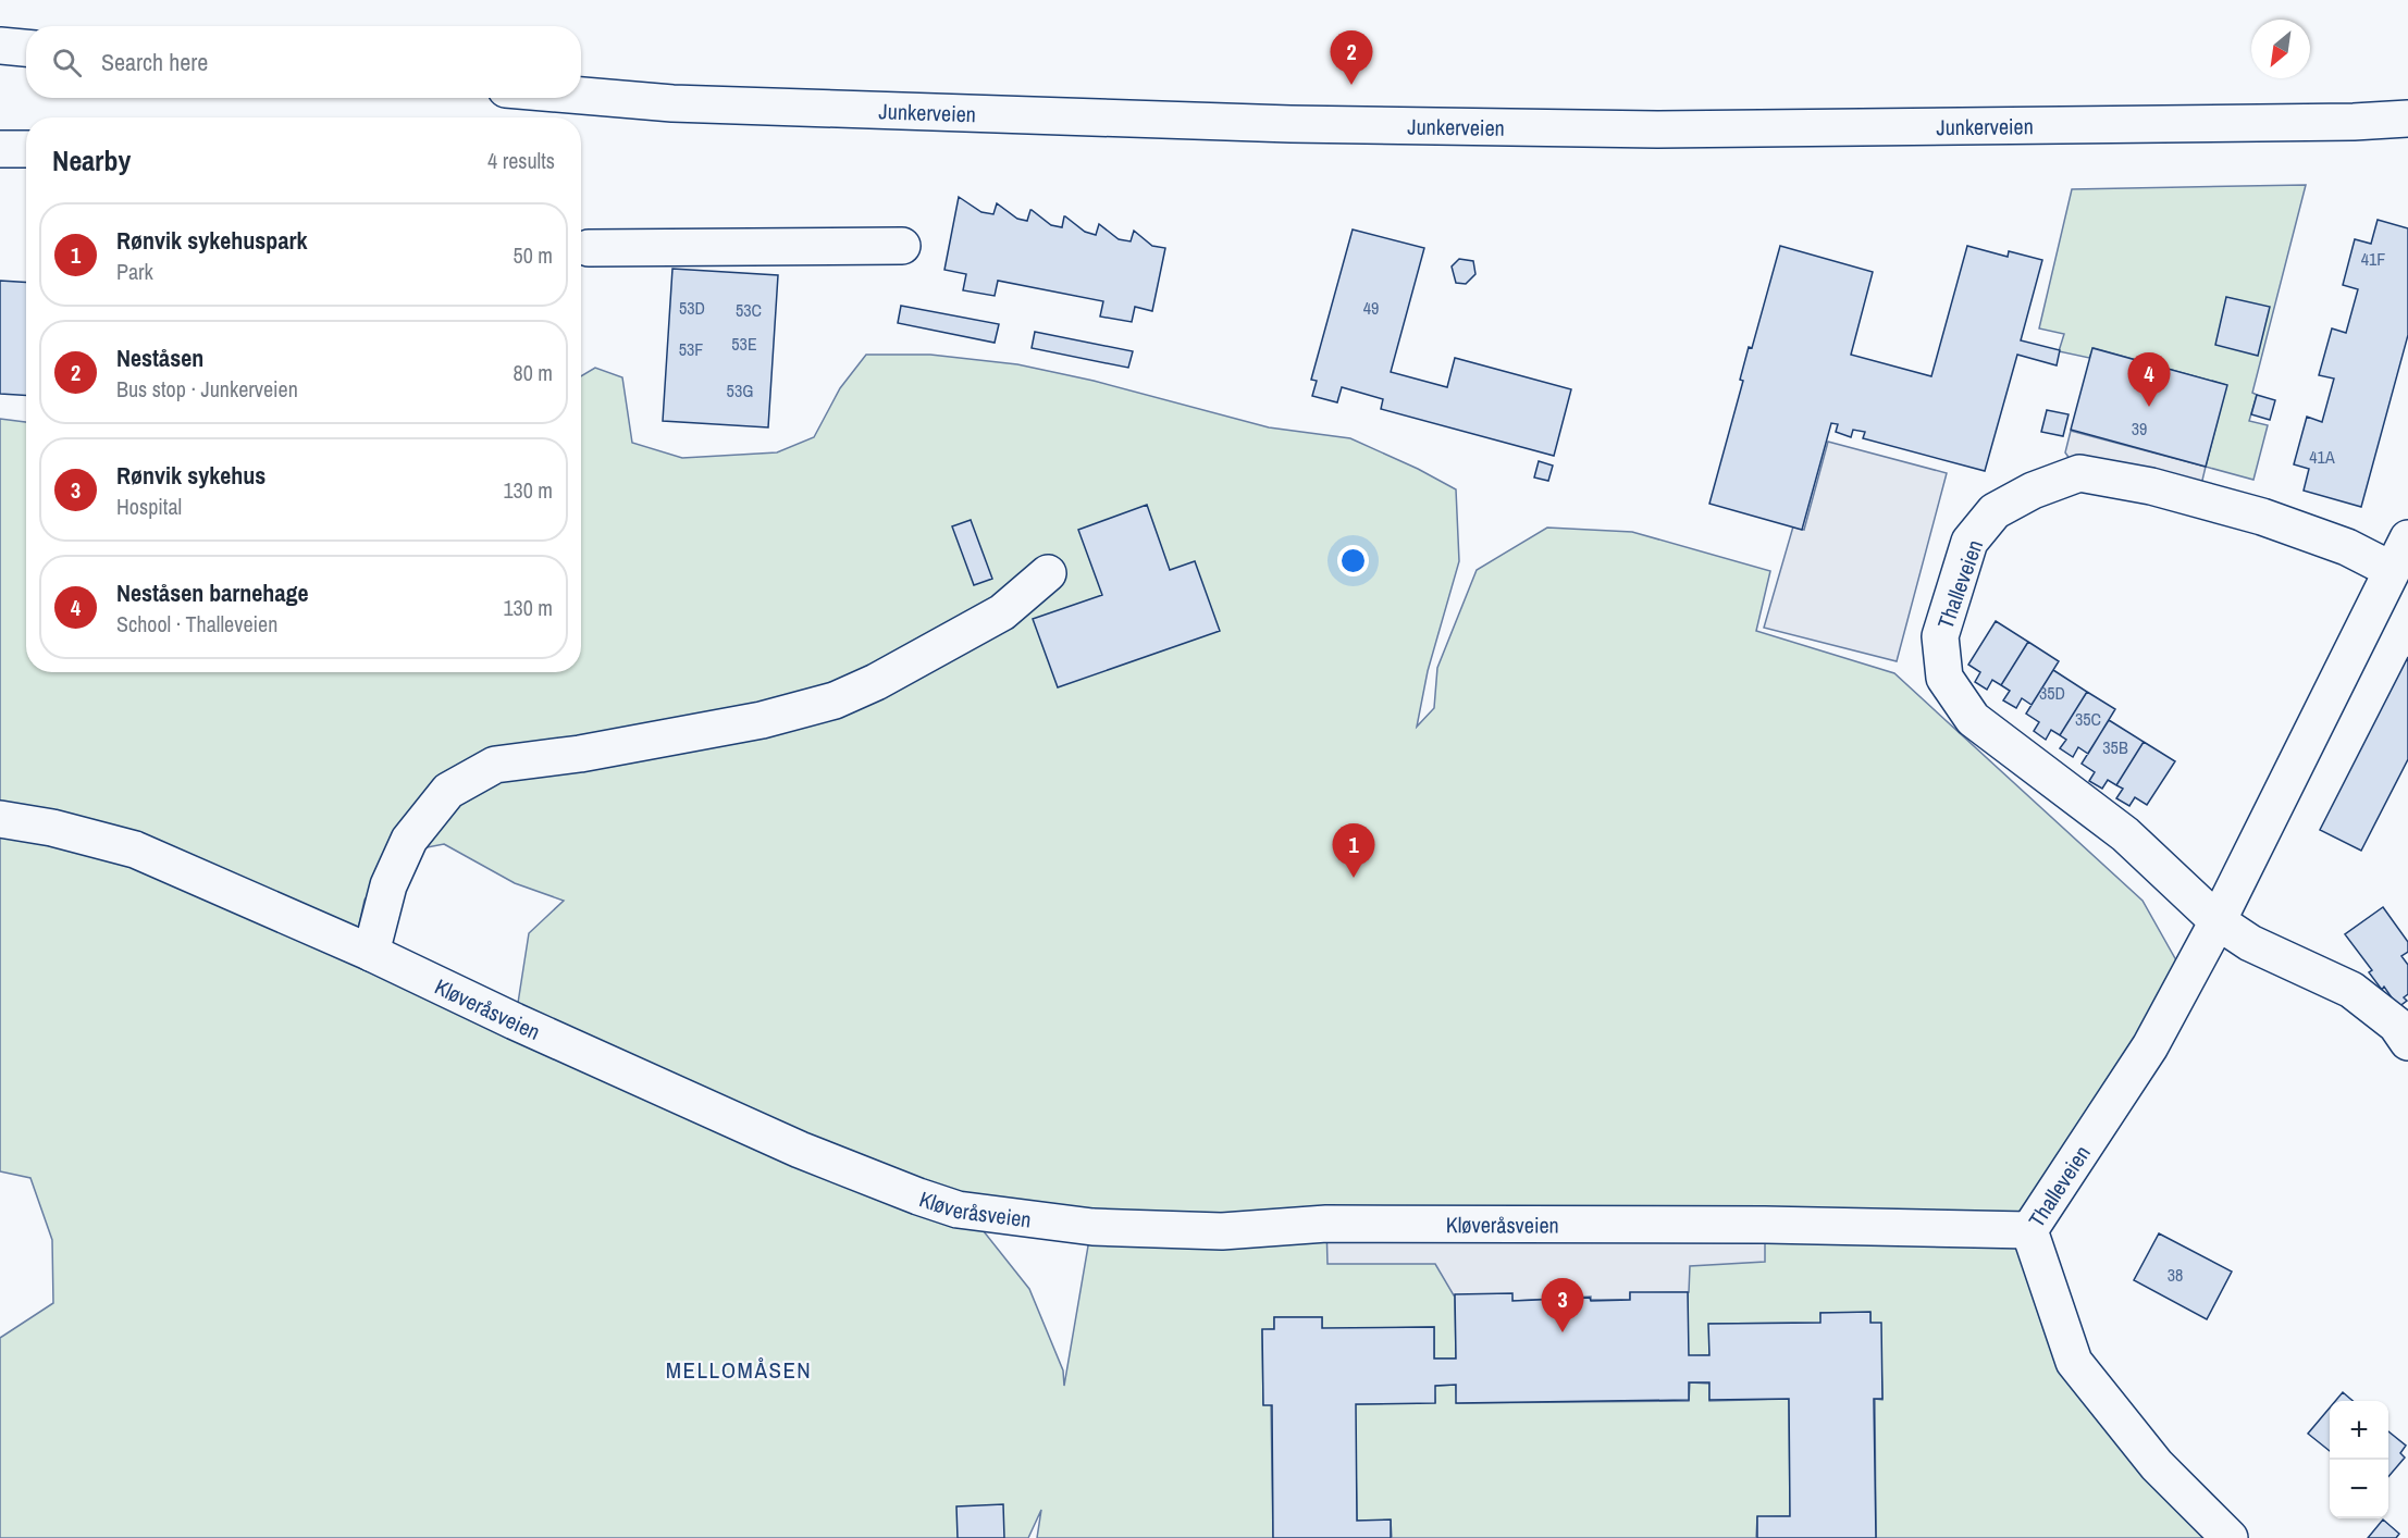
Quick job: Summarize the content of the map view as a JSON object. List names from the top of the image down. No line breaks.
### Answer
{"streets":{"street":["Junkerveien","Thalleveien","Kløveråsveien"]},"crossings":[["Thalleveien","Kløveråsveien"]],"districts":["MELLOMÅSEN"],"house_numbers":["41F","53D","49","53C","53E","53F","53G","39","41A","35D","35C","35B","38"],"north":"bottom left","page":{"search":"Search here","pins":["2","4","1","3"],"heading":["Nearby","4 results"],"list":[{"mark":"1","name":"Rønvik sykehuspark","note":"Park","value":"50 m"},{"mark":"2","name":"Neståsen","note":"Bus stop · Junkerveien","value":"80 m"},{"mark":"3","name":"Rønvik sykehus","note":"Hospital","value":"130 m"},{"mark":"4","name":"Neståsen barnehage","note":"School · Thalleveien","value":"130 m"}],"map_buttons":["+","−"]}}
